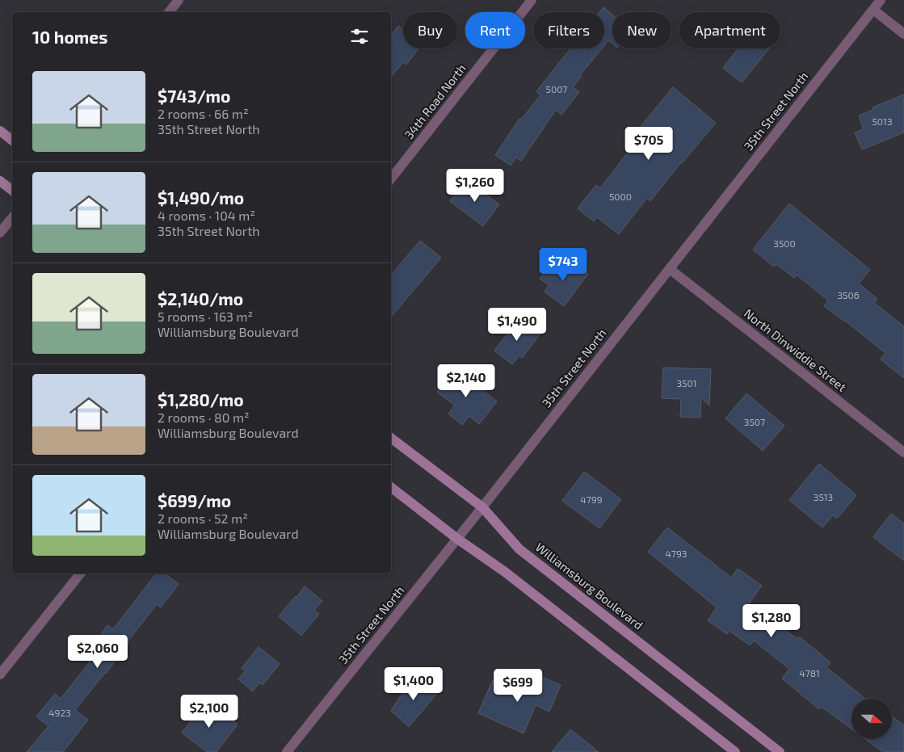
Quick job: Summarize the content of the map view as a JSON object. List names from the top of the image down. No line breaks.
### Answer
{"streets":{"main road":["Williamsburg Boulevard"],"street":["34th Road North","35th Street North","North Dinwiddie Street"]},"crossings":[["35th Street North","North Dinwiddie Street"],["35th Street North","Williamsburg Boulevard"]],"house_numbers":["5007","5013","5000","3500","3506","3501","3507","3513","4799","4793","4781","4923"],"north":"right","page":{"chip":["Buy","Rent","Filters","New","Apartment"],"heading":"10 homes","list":[{"name":"$743/mo","note":"2 rooms · 66 m² · 35th Street North"},{"name":"$1,490/mo","note":"4 rooms · 104 m² · 35th Street North"},{"name":"$2,140/mo","note":"5 rooms · 163 m² · Williamsburg Boulevard"},{"name":"$1,280/mo","note":"2 rooms · 80 m² · Williamsburg Boulevard"},{"name":"$699/mo","note":"2 rooms · 52 m² · Williamsburg Boulevard"}],"price":["$705","$1,260","$743","$1,490","$2,140","$1,280","$2,060","$1,400","$699","$2,100"]}}
